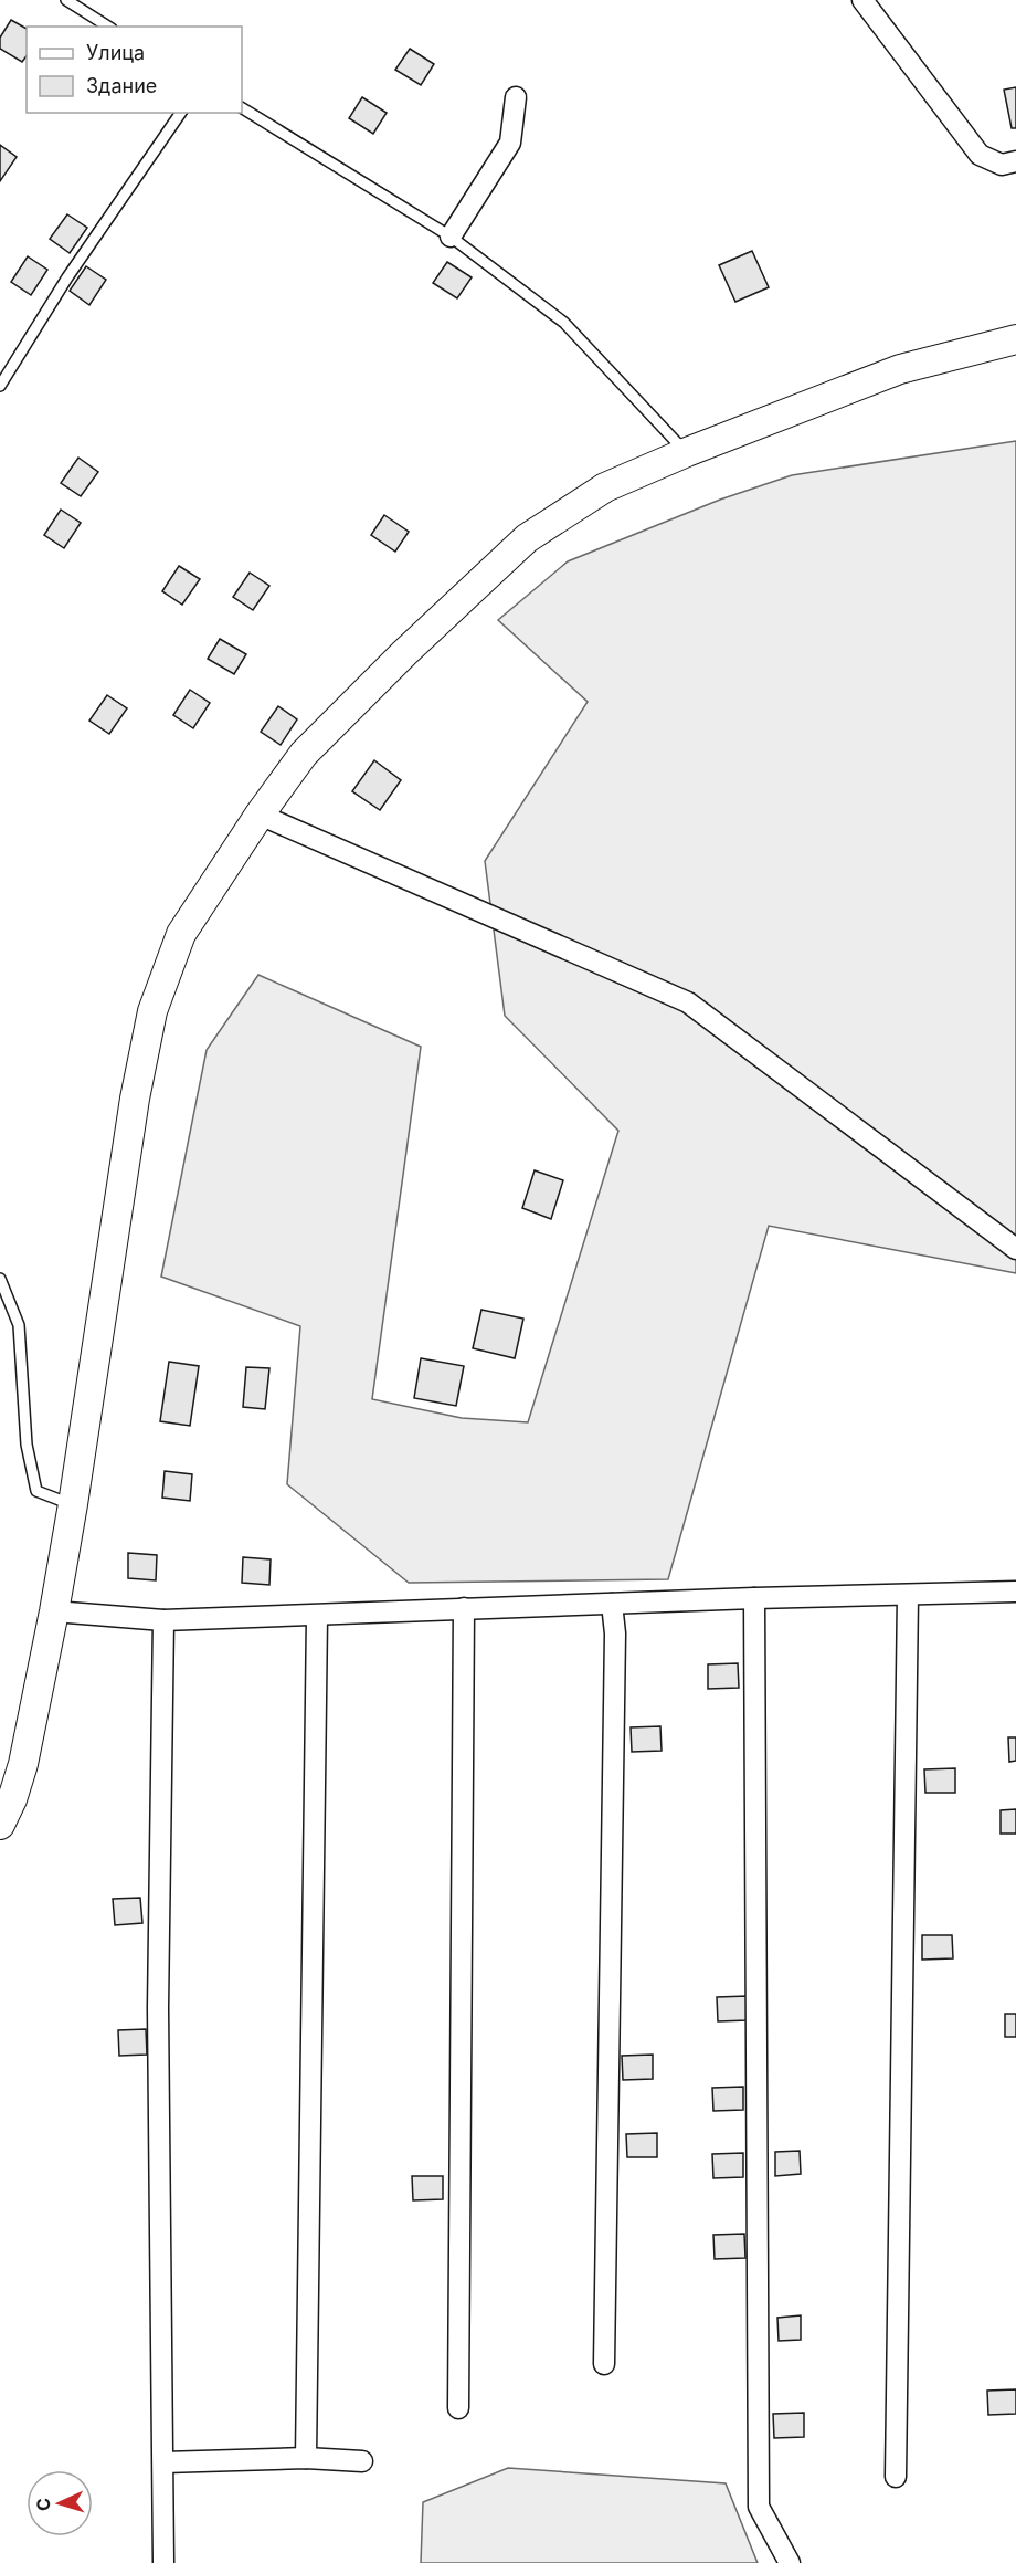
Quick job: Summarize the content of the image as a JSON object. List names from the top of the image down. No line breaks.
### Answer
{"legend":["Улица","Здание"],"north":"left"}
